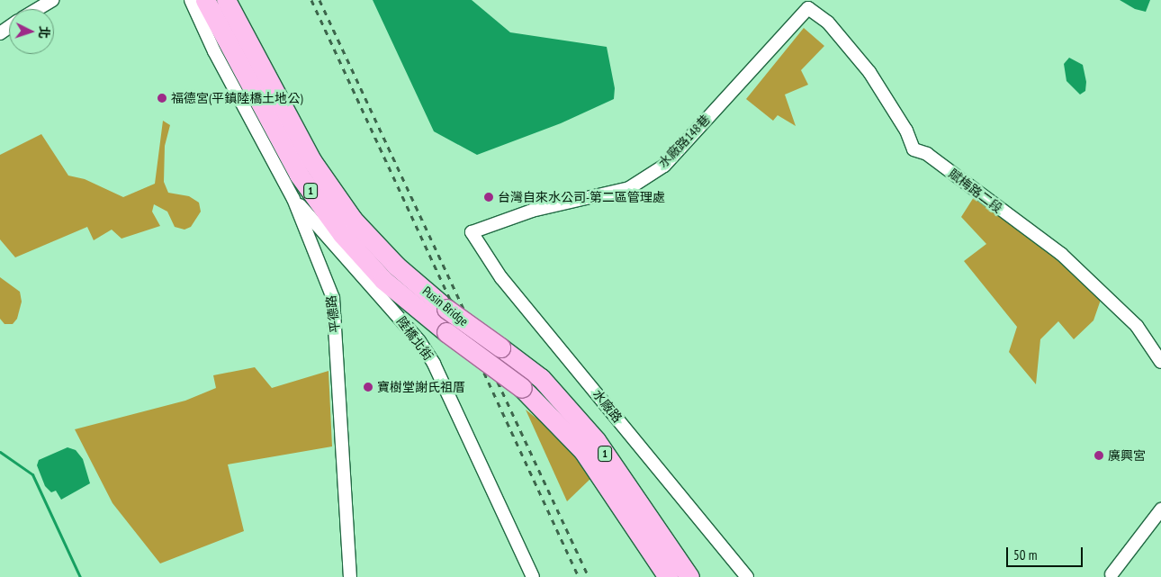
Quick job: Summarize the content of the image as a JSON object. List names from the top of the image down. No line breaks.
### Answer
{"streets":{"main road":["1","Pusin Bridge"],"street":["水廠路148巷","賦梅路二段","平德路","陸橋北街","水廠路"]},"crossings":[["水廠路148巷","賦梅路二段"],["水廠路148巷","水廠路"],["1","Pusin Bridge"],["平德路","陸橋北街"]],"places":["福德宮(平鎮陸橋土地公)","台灣自來水公司-第二區管理處","寶樹堂謝氏祖厝","廣興宮"],"scale_bar":"50 m","north":"right"}
